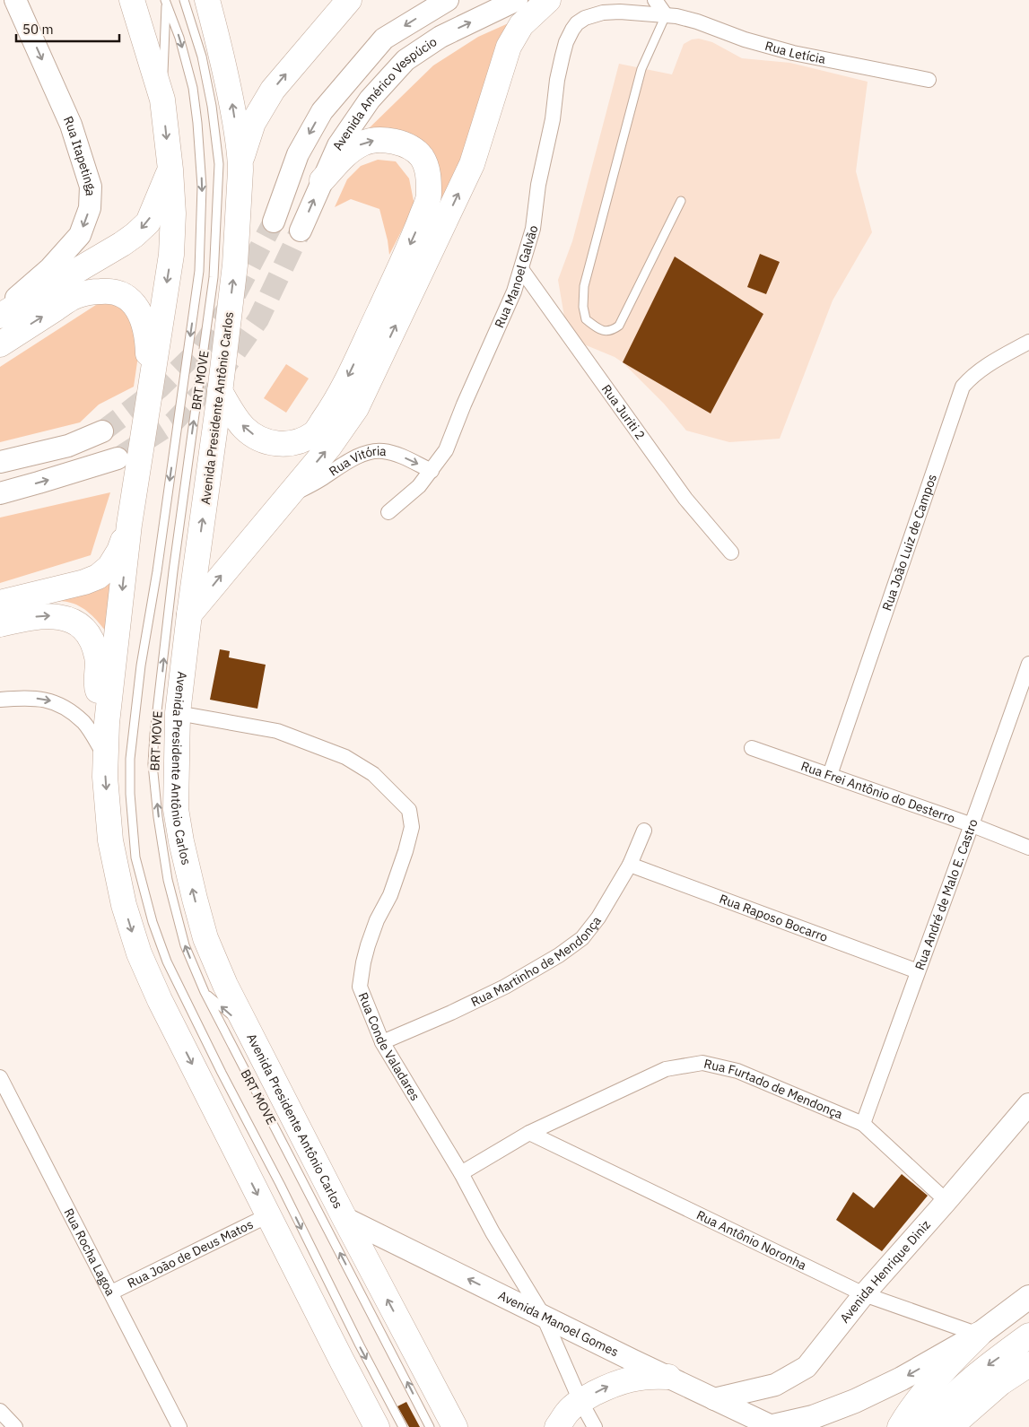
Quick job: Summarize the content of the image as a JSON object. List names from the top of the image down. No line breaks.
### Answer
{"streets":{"highway":["Avenida Presidente Antônio Carlos"],"street":["Rua Letícia","Avenida Américo Vespúcio","Rua Itapetinga","Rua Manoel Galvão","Rua Juriti 2","Rua Vitória","Rua João Luiz de Campos","Rua Frei Antônio do Desterro","Rua André de Malo E. Castro","Rua Raposo Bocarro","Rua Martinho de Mendonça","Rua Conde Valadares","Rua Furtado de Mendonça","Rua Antônio Noronha","Rua Rocha Lagoa","Rua João de Deus Matos","Avenida Henrique Diniz","Avenida Manoel Gomes"],"lane":["BRT MOVE"]},"crossings":[["Rua Letícia","Rua Manoel Galvão"],["Rua Manoel Galvão","Rua Juriti 2"],["Rua Manoel Galvão","Rua Vitória"],["Avenida Presidente Antônio Carlos","Rua Conde Valadares"],["Avenida Presidente Antônio Carlos","Avenida Manoel Gomes"],["Rua João Luiz de Campos","Rua Frei Antônio do Desterro"],["Rua Frei Antônio do Desterro","Rua André de Malo E. Castro"],["Rua André de Malo E. Castro","Rua Raposo Bocarro"],["Rua André de Malo E. Castro","Rua Furtado de Mendonça"],["Rua Raposo Bocarro","Rua Martinho de Mendonça"],["Rua Martinho de Mendonça","Rua Conde Valadares"],["Rua Conde Valadares","Rua Furtado de Mendonça"],["Rua Conde Valadares","Avenida Manoel Gomes"],["Rua Furtado de Mendonça","Rua Antônio Noronha"],["Rua Furtado de Mendonça","Avenida Henrique Diniz"],["Rua Antônio Noronha","Avenida Henrique Diniz"],["Rua Rocha Lagoa","Rua João de Deus Matos"],["Avenida Henrique Diniz","Avenida Manoel Gomes"]],"one_way":["Rua Itapetinga","Rua Vitória","Avenida Manoel Gomes"],"scale_bar":"50 m"}
